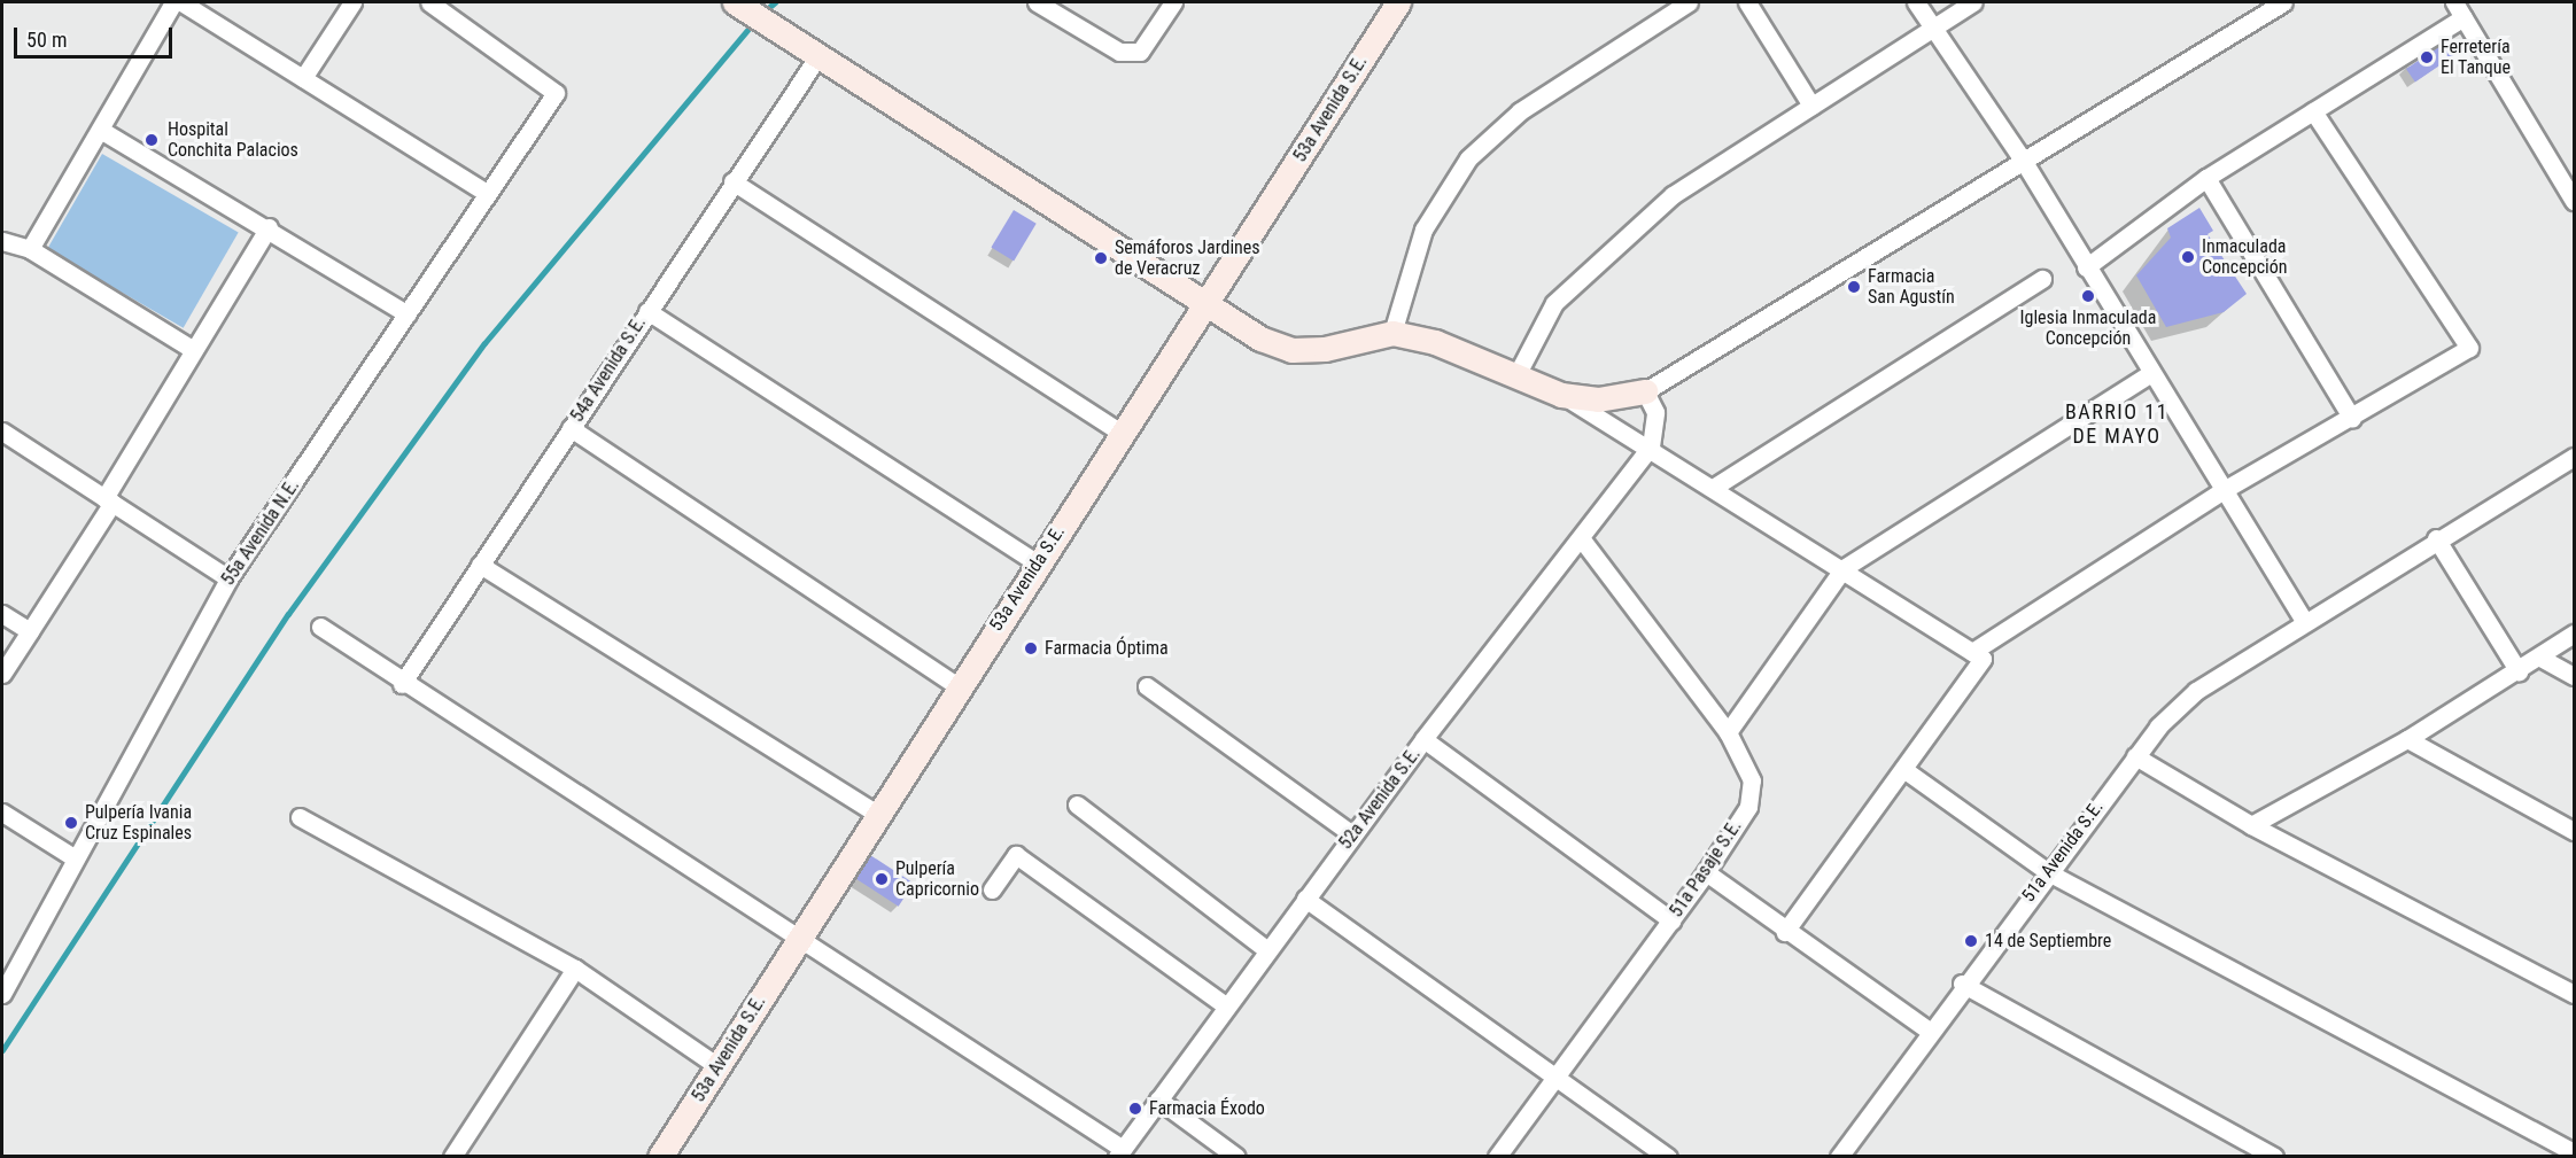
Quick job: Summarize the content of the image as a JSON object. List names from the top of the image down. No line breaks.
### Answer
{"streets":{"street":["53a Avenida S.E.","54a Avenida S.E.","55a Avenida N.E.","52a Avenida S.E.","51a Avenida S.E.","51a Pasaje S.E."]},"crossings":[["52a Avenida S.E.","51a Pasaje S.E."]],"districts":["BARRIO 11 DE MAYO"],"places":["Ferretería El Tanque","Hospital Conchita Palacios","Inmaculada Concepción","Semáforos Jardines de Veracruz","Farmacia San Agustín","Iglesia Inmaculada Concepción","Farmacia Óptima","Pulpería Ivania Cruz Espinales","Pulpería Capricornio","14 de Septiembre","Farmacia Éxodo"],"scale_bar":"50 m"}
